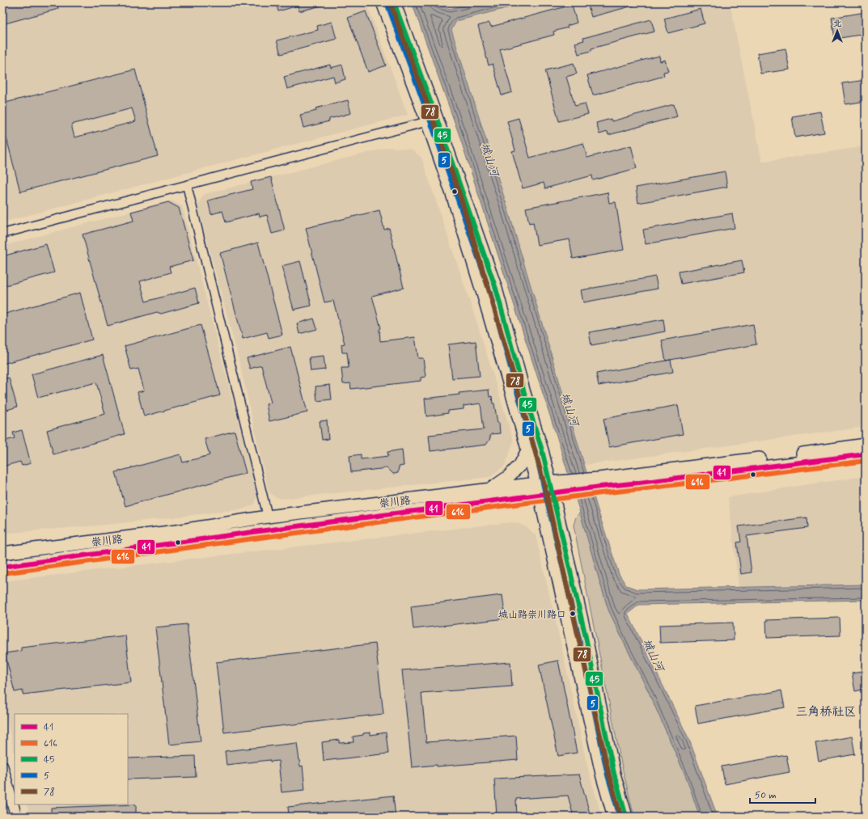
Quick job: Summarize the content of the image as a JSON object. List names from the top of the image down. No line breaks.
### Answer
{"streets":{"main road":["崇川路"]},"districts":["三角桥社区"],"water":["城山河"],"places":["城山路崇川路口"],"lines":["transit line 45","transit line 78","transit line 5","transit line 41","transit line 616"],"legend":["41","616","45","5","78"],"scale_bar":"50 m","north":"top"}
